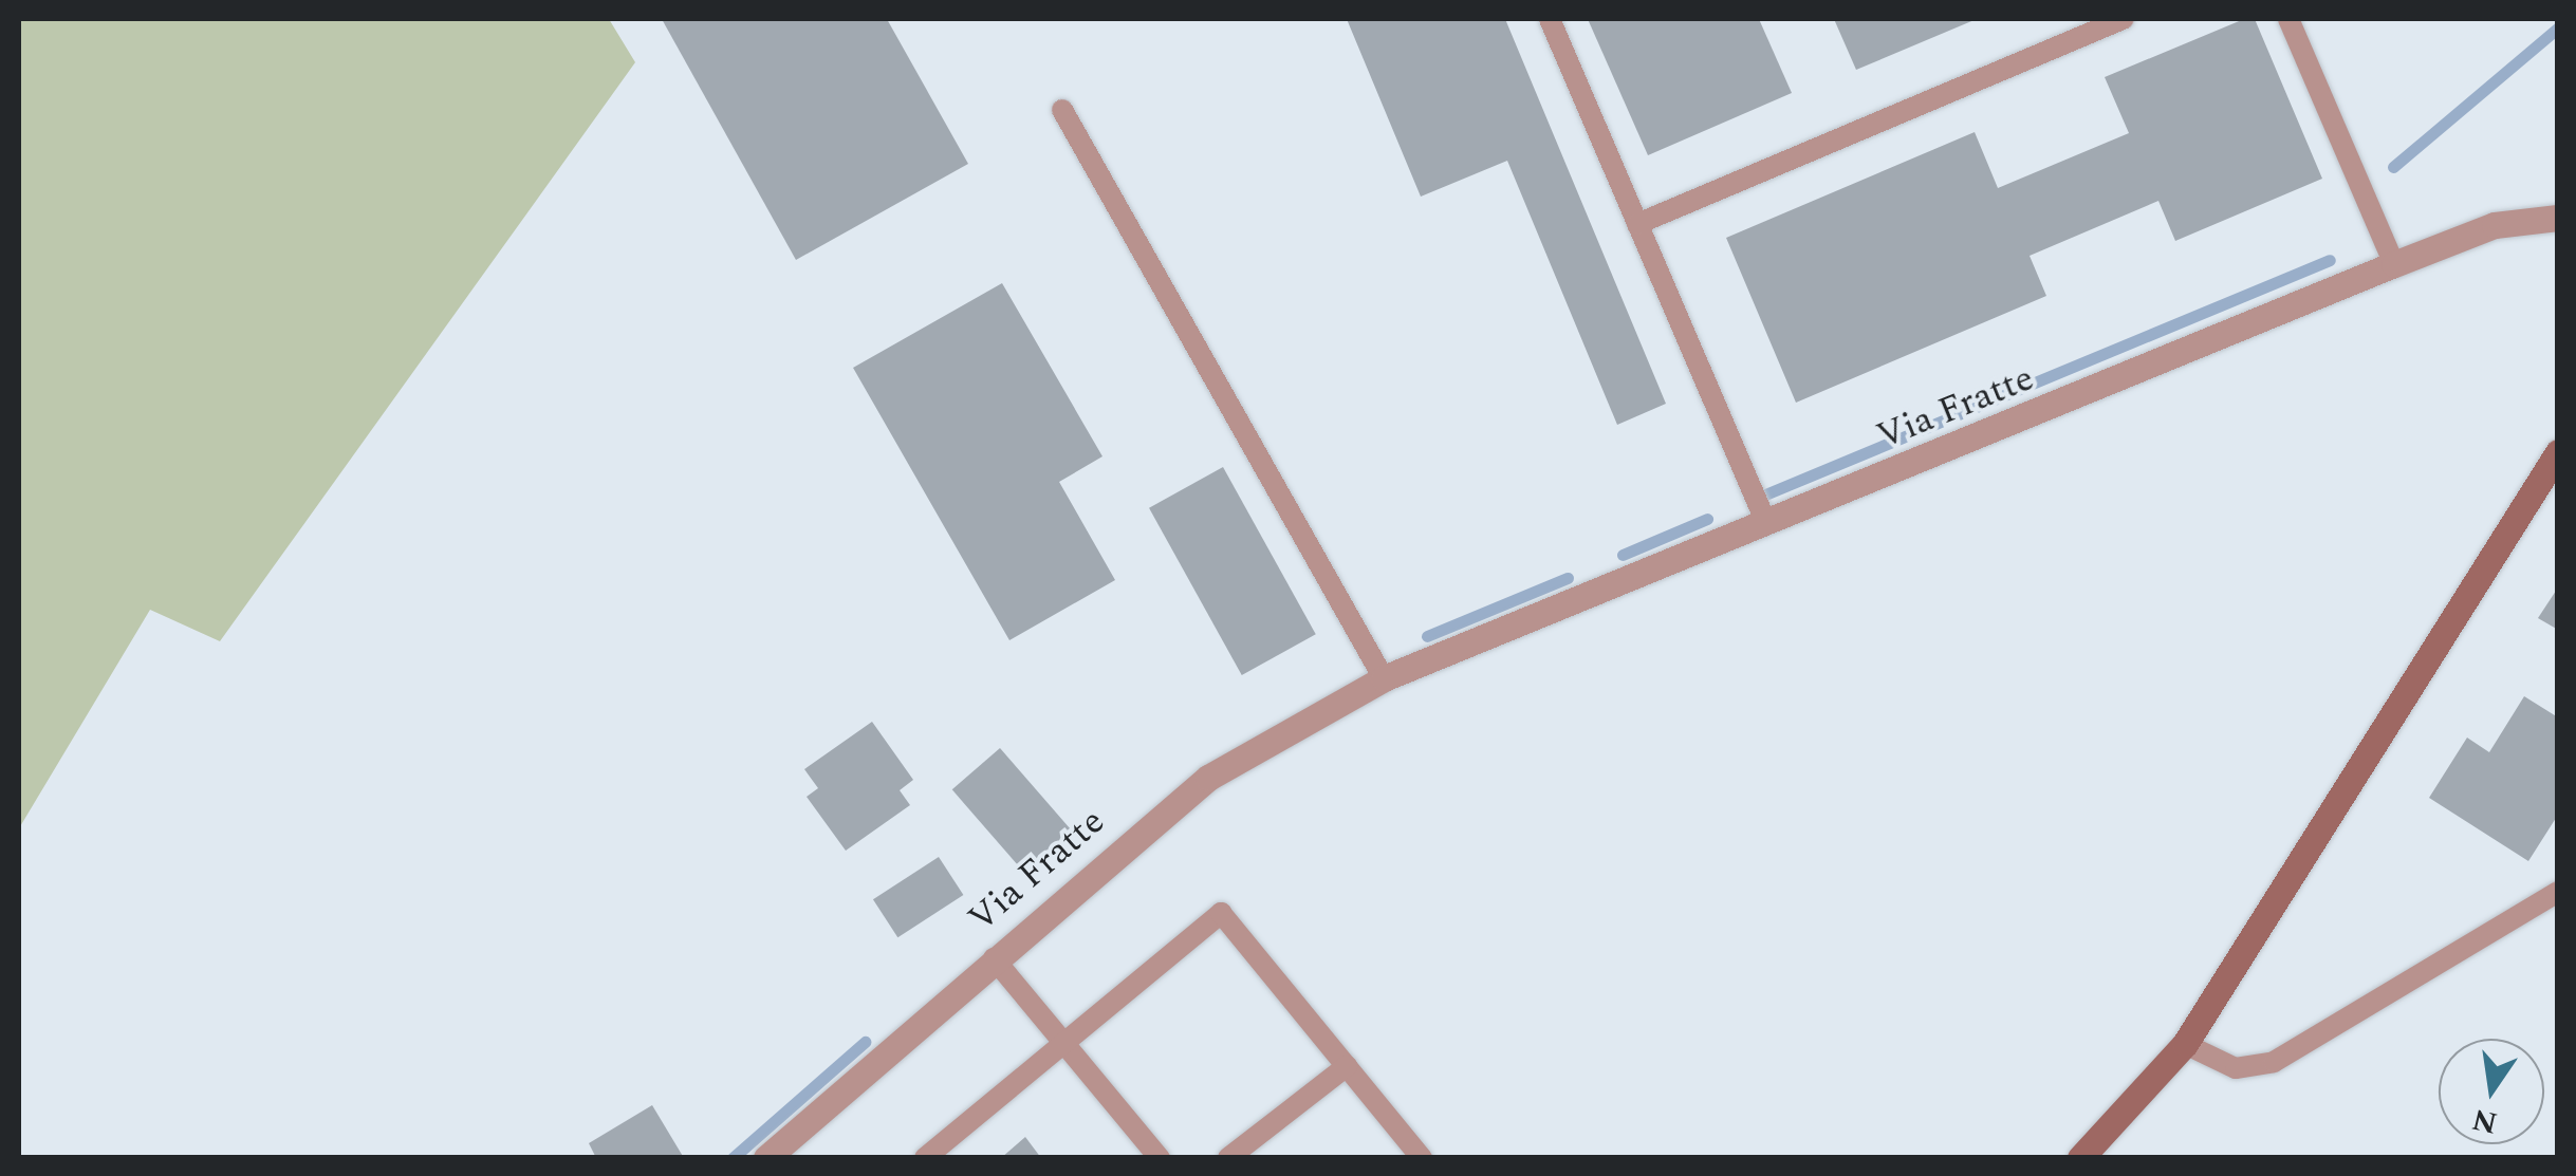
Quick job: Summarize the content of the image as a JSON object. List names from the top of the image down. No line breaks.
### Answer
{"streets":{"street":["Via Fratte"]},"north":"bottom"}
